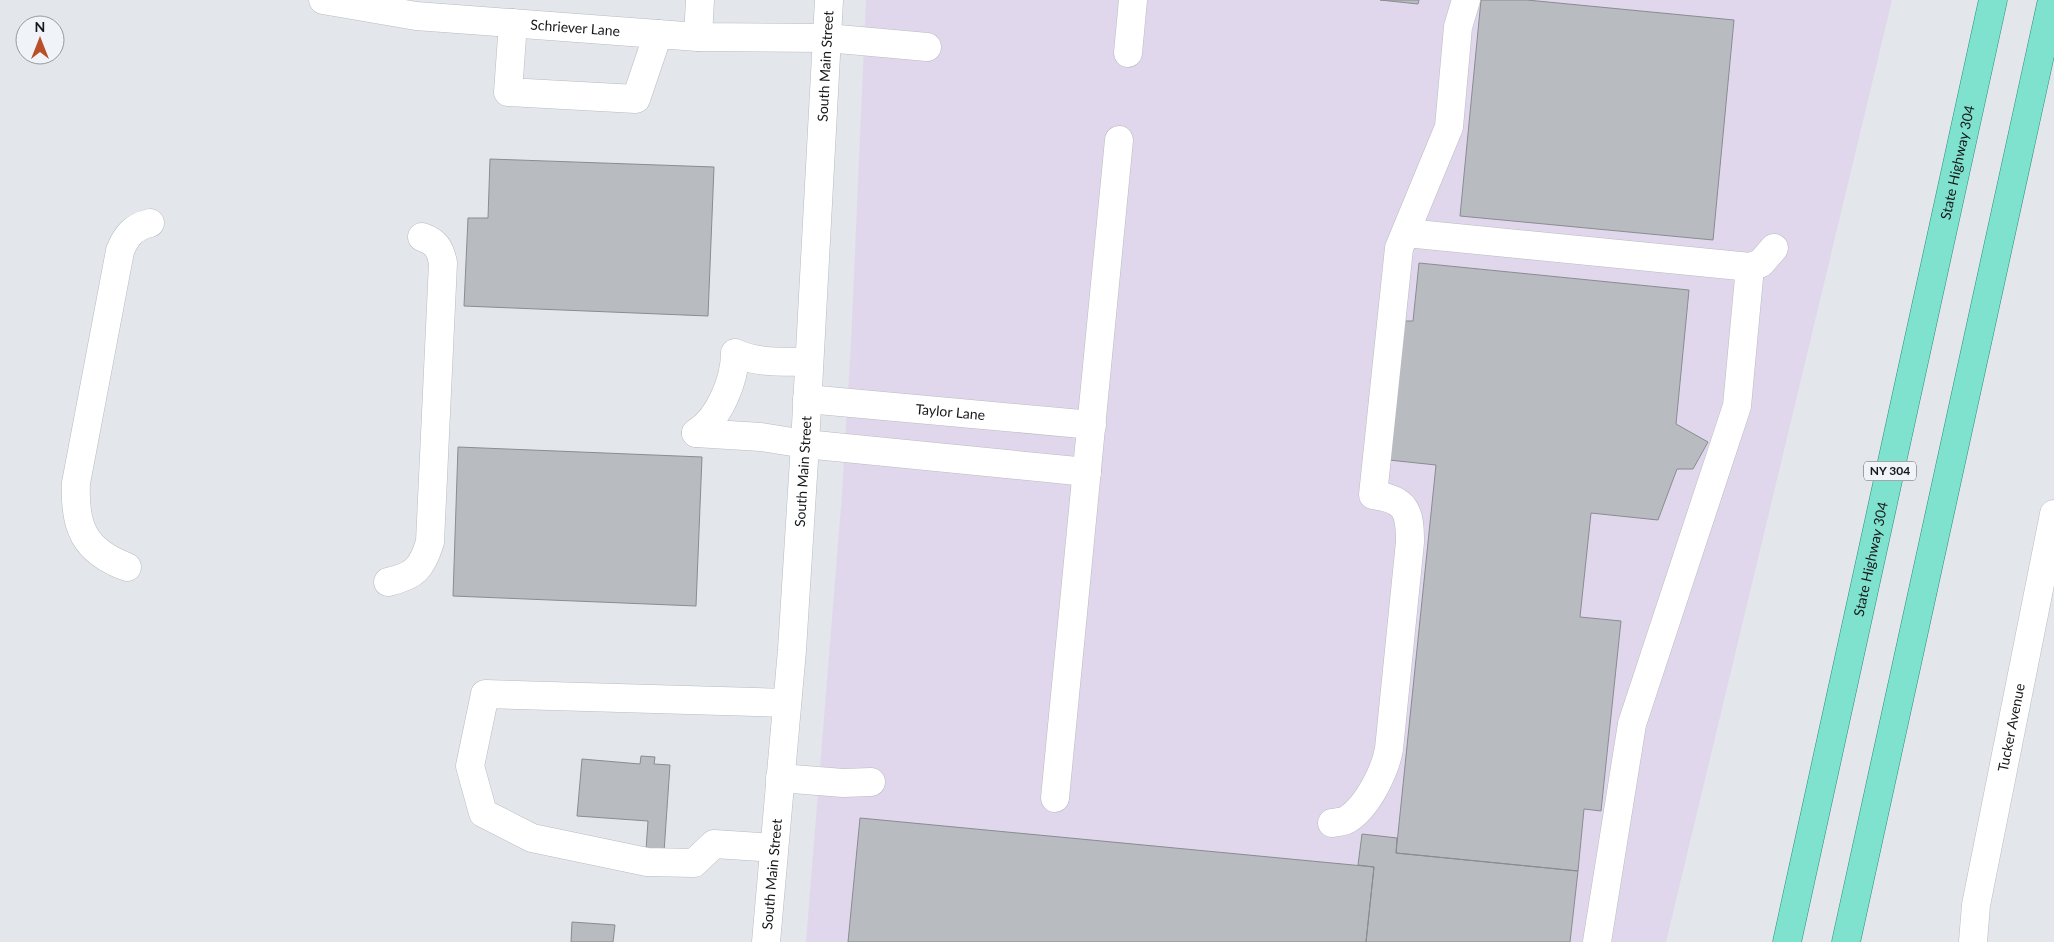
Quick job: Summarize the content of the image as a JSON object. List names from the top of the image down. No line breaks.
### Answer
{"streets":{"main road":["State Highway 304","NY 304"],"street":["Schriever Lane","South Main Street","Taylor Lane","Tucker Avenue"]},"crossings":[["Schriever Lane","South Main Street"],["South Main Street","Taylor Lane"]],"north":"top"}
